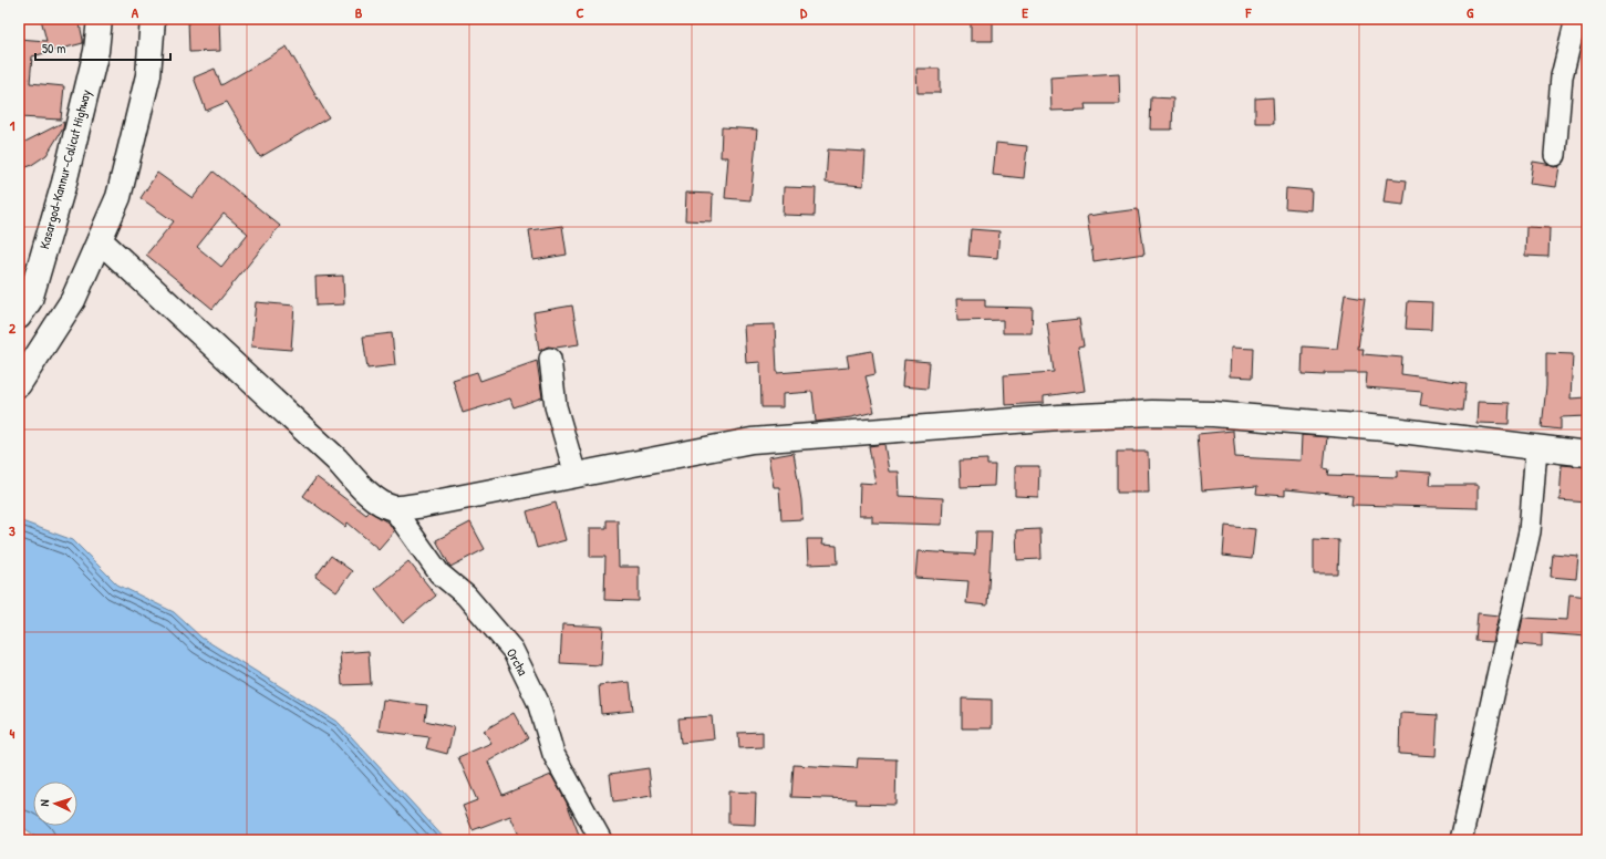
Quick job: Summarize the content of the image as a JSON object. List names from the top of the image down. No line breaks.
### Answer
{"streets":{"main road":["Kasargod-Kannur-Calicut Highway"],"street":["Orcha"]},"scale_bar":"50 m","north":"left","grid":{"columns":["A","B","C","D","E","F","G"],"rows":["1","2","3","4"]}}
